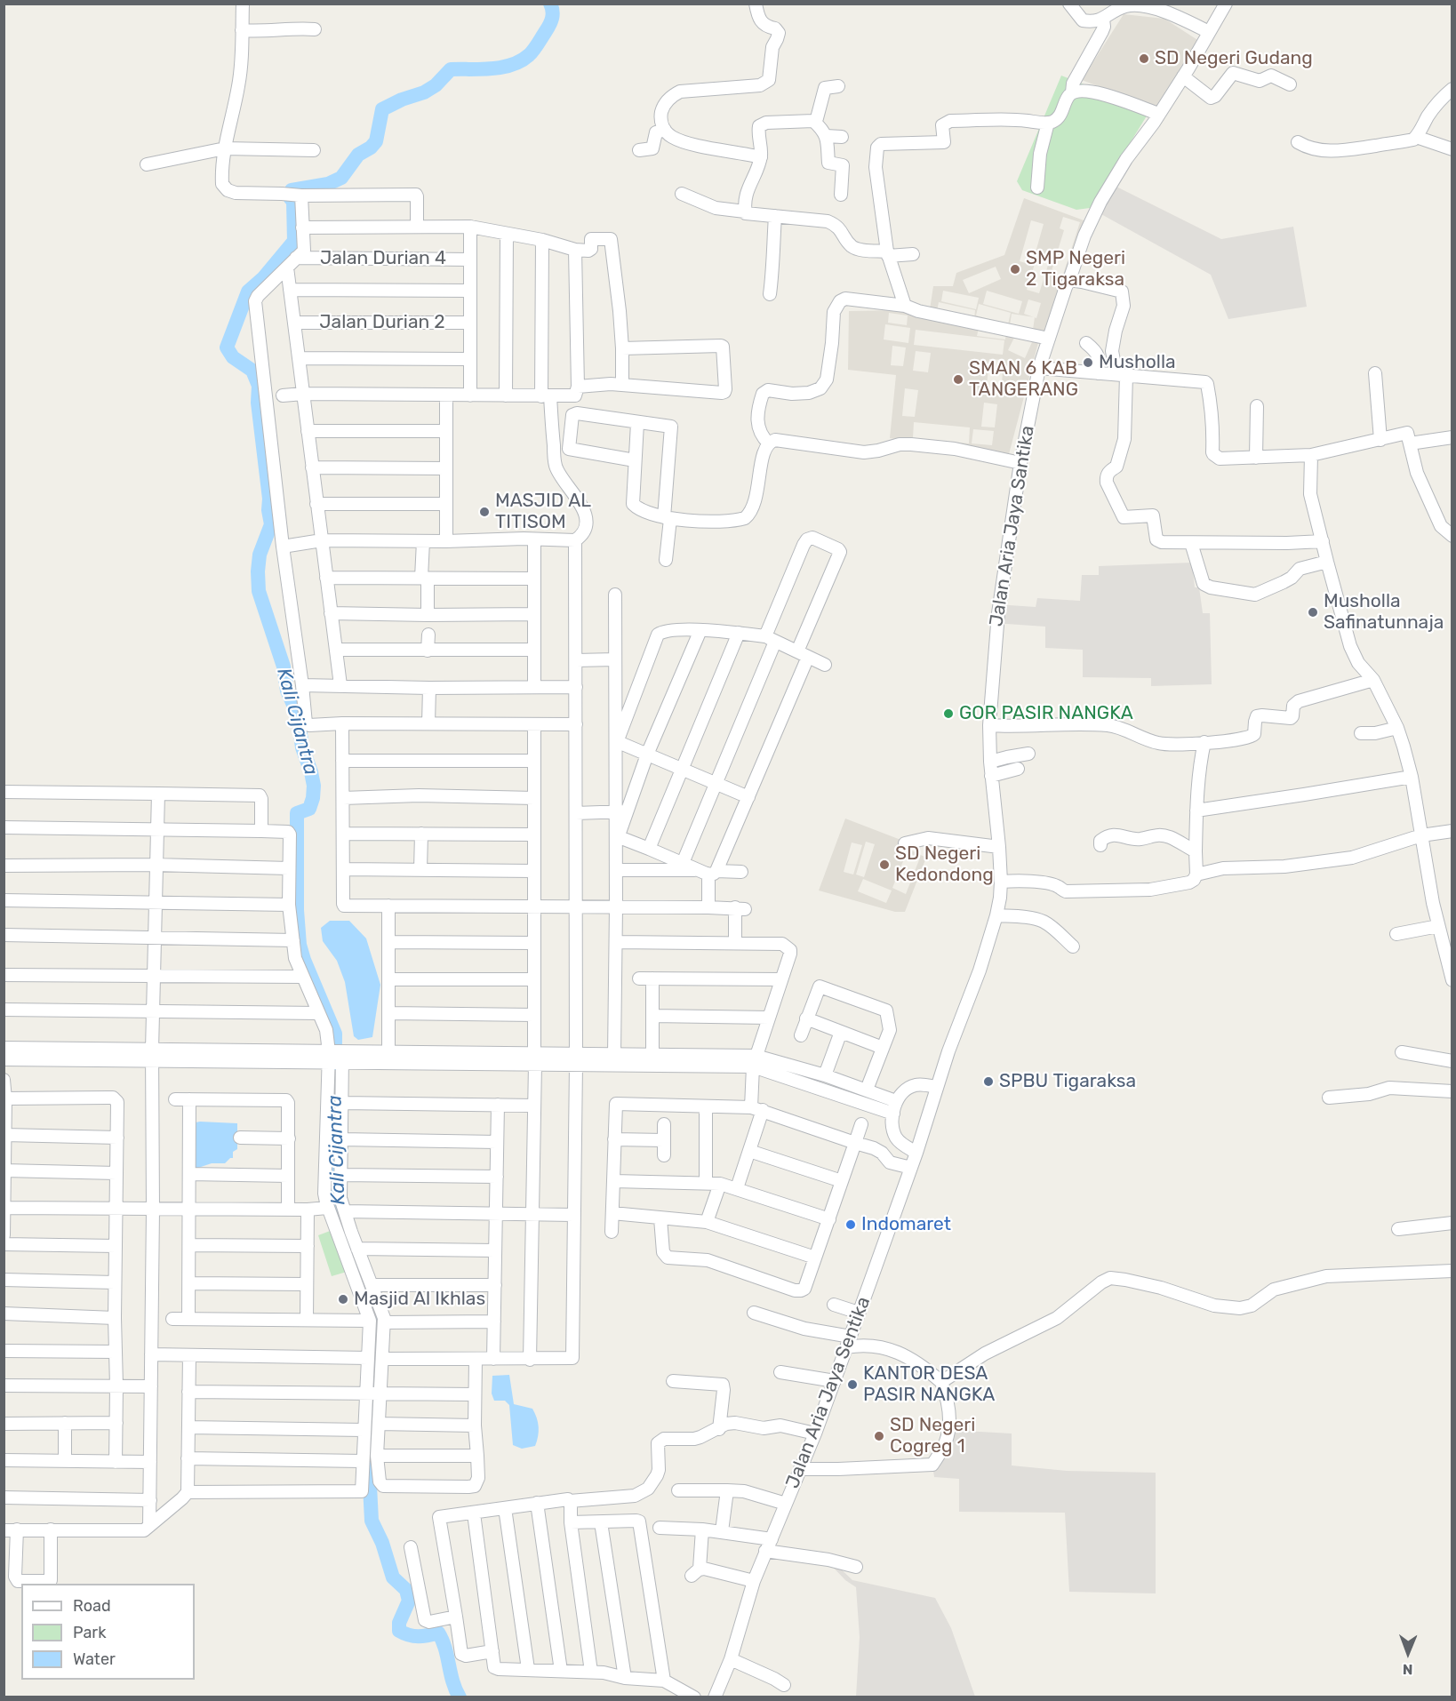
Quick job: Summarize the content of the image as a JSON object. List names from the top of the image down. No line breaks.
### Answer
{"streets":{"street":["Jalan Durian 4","Jalan Durian 2","Jalan Aria Jaya Santika","Jalan Aria Jaya Sentika"]},"crossings":[["Jalan Aria Jaya Santika","Jalan Aria Jaya Sentika"]],"water":["Kali Cijantra"],"places":["SD Negeri Gudang","SMP Negeri 2 Tigaraksa","Musholla","SMAN 6 KAB TANGERANG","MASJID AL TITISOM","Musholla Safinatunnaja","GOR PASIR NANGKA","SD Negeri Kedondong","SPBU Tigaraksa","Indomaret","Masjid Al Ikhlas","KANTOR DESA PASIR NANGKA","SD Negeri Cogreg 1"],"legend":["Road","Park","Water"],"north":"bottom"}
